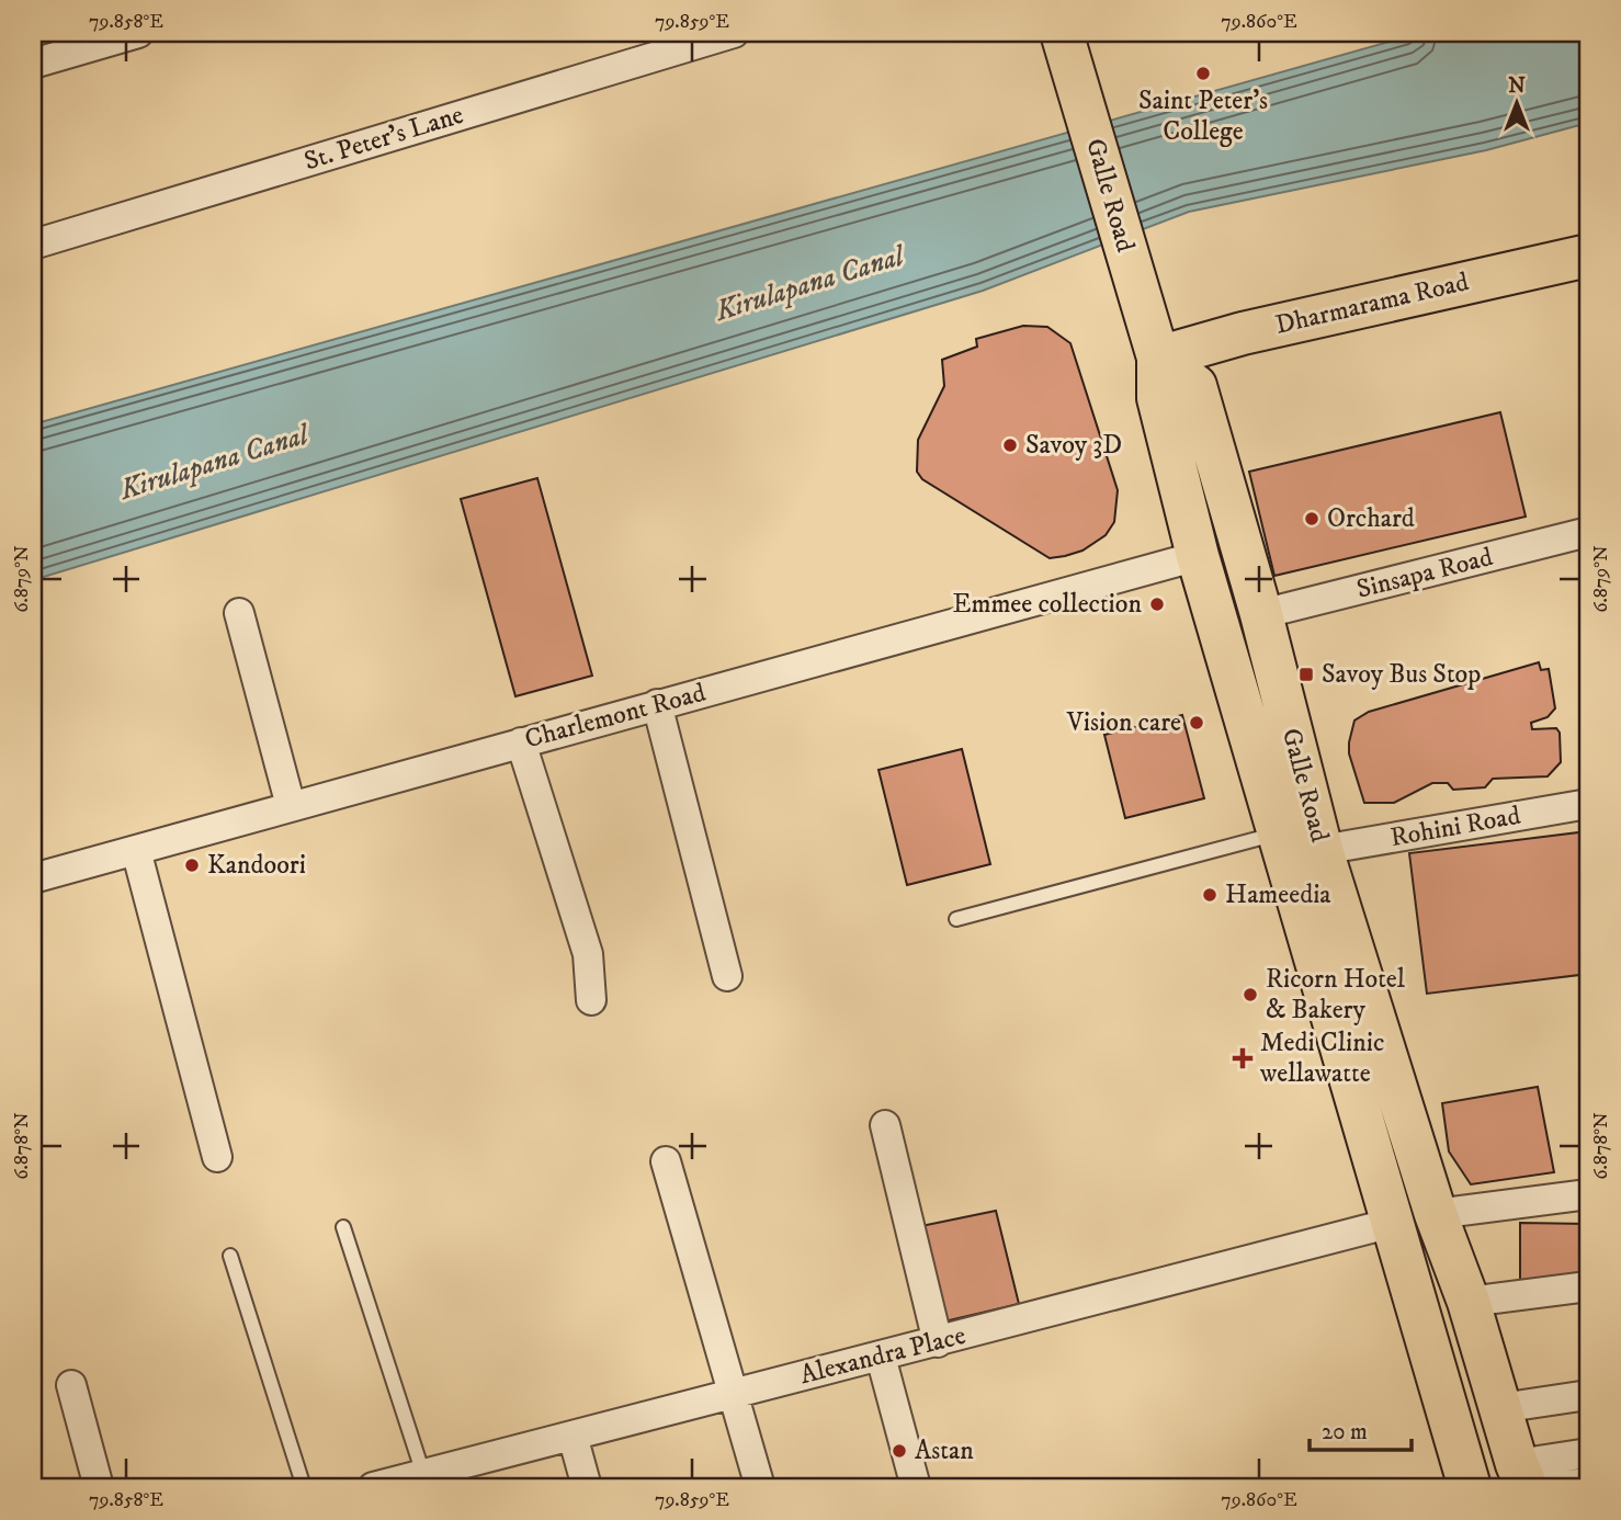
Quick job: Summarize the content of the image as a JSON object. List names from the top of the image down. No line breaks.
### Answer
{"streets":{"highway":["Galle Road","Dharmarama Road"],"street":["St. Peter's Lane","Sinsapa Road","Charlemont Road","Rohini Road","Alexandra Place"]},"crossings":[["Galle Road","Dharmarama Road"],["Galle Road","Sinsapa Road"],["Galle Road","Charlemont Road"],["Galle Road","Rohini Road"],["Galle Road","Alexandra Place"]],"water":["Kirulapana Canal"],"places":{"other":["Saint Peter's College","Savoy 3D","Orchard","Emmee collection","Vision care","Kandoori","Hameedia","Ricorn Hotel & Bakery","Astan"],"transit":["Savoy Bus Stop"],"health":["Medi Clinic wellawatte"]},"scale_bar":"20 m","north":"top","coordinates":["79.858°E","79.859°E","79.860°E","6.879°N","6.878°N"]}
